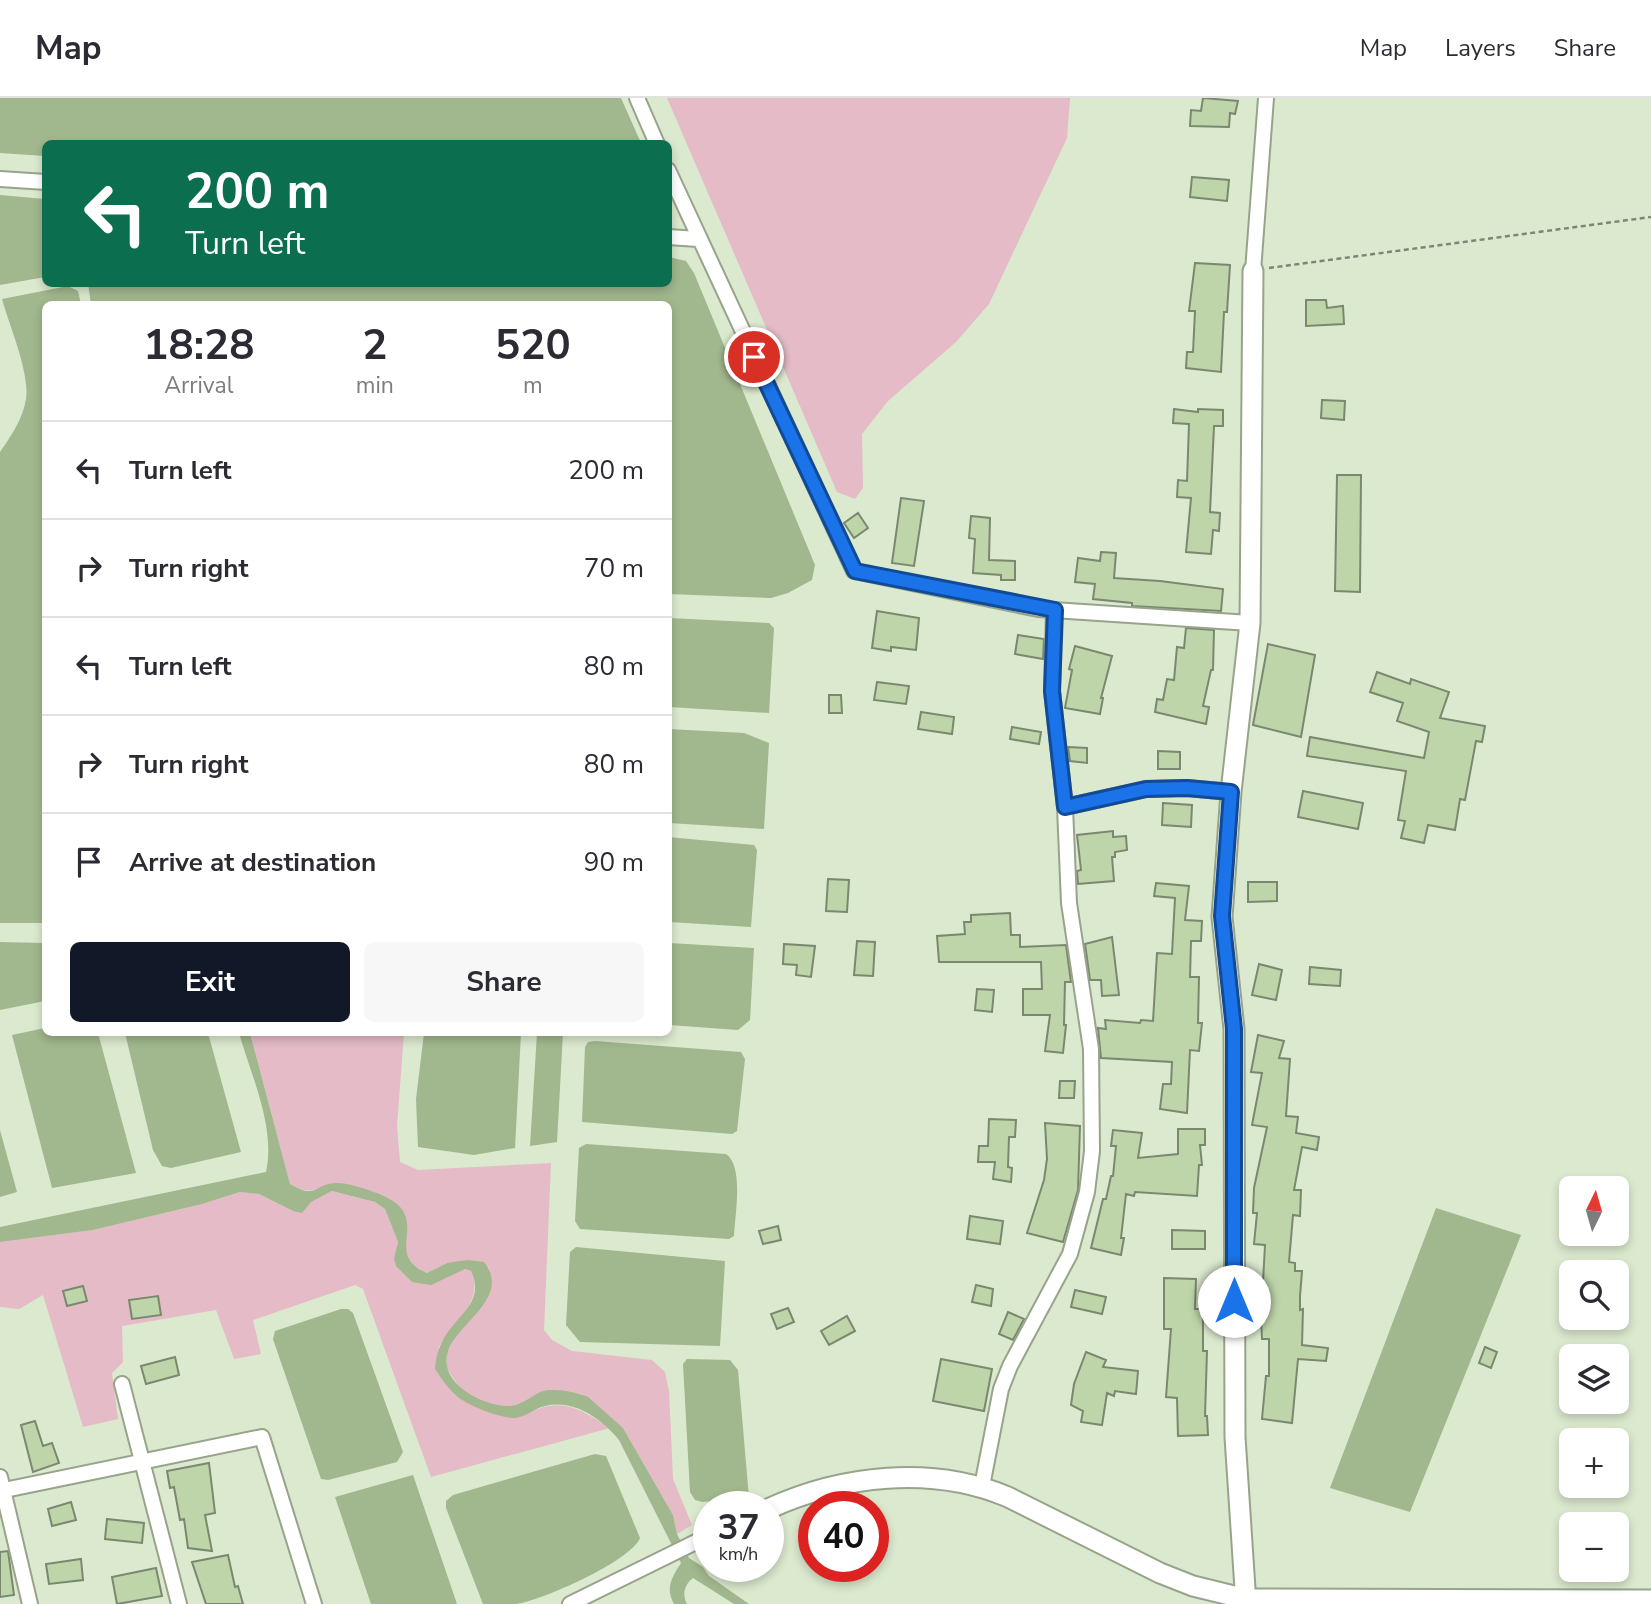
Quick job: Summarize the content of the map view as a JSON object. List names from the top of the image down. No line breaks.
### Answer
{"north":"top","page":{"header":"Map","nav":["Map","Layers","Share"],"turn":["200 m","Turn left"],"eta":["18:28","Arrival","2","min","520","m"],"list":[{"name":"Turn left","value":"200 m"},{"name":"Turn right","value":"70 m"},{"name":"Turn left","value":"80 m"},{"name":"Turn right","value":"80 m"},{"name":"Arrive at destination","value":"90 m"}],"buttons":["Exit","Share"],"map_buttons":["+","−"],"speed":"37 km/h","limit":"40"}}
